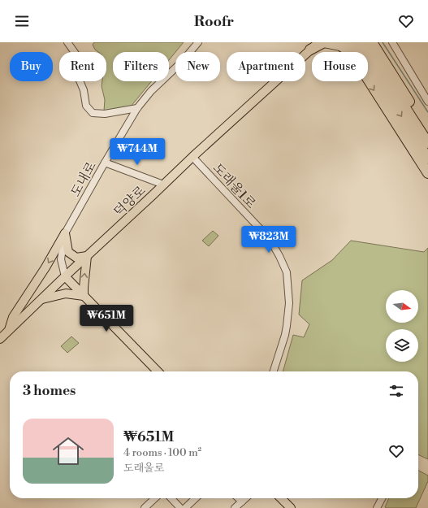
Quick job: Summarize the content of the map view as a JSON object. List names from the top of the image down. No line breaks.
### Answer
{"streets":{"main road":["덕양로"],"street":["도내로","도래울1로"]},"crossings":[["도내로","덕양로"],["도래울1로","덕양로"]],"north":"right","page":{"header":"Roofr","chip":["Buy","Rent","Filters","New","Apartment","House"],"price":["₩744M","₩823M","₩651M"],"heading":"3 homes","list":[{"name":"₩651M","note":"4 rooms · 100 m² · 도래울로"}]}}
